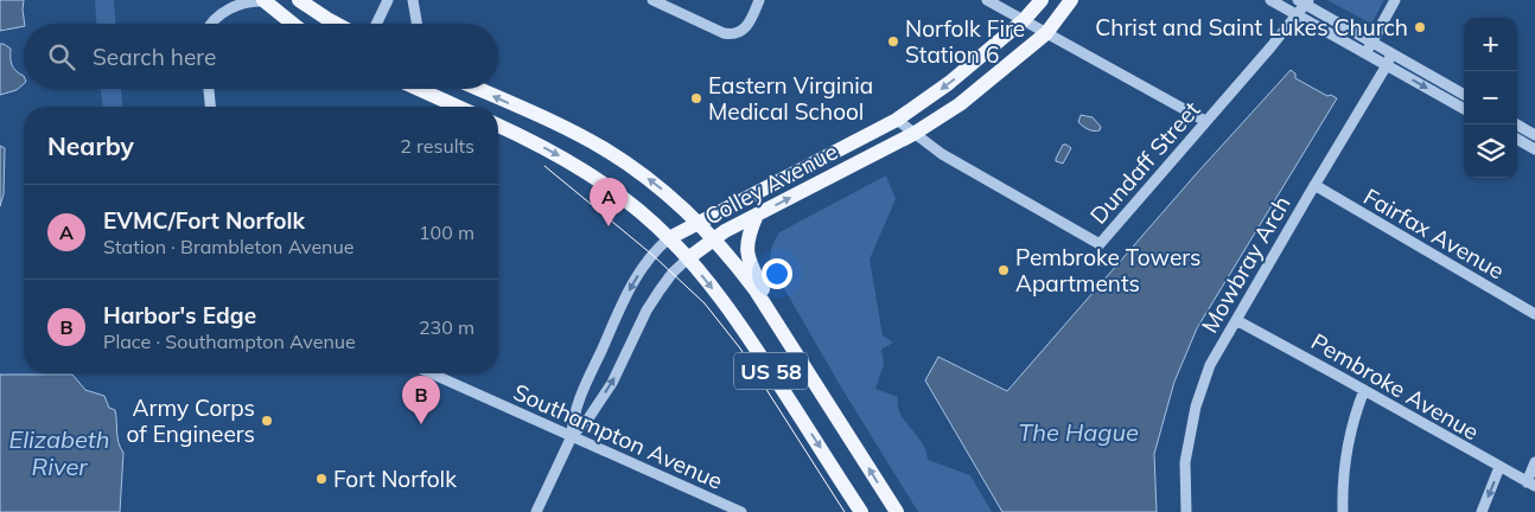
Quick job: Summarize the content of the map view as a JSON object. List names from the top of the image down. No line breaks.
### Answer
{"streets":{"main road":["Colley Avenue","US 58"],"street":["Dundaff Street","Fairfax Avenue","Mowbray Arch","Pembroke Avenue","Southampton Avenue"]},"crossings":[["Dundaff Street","Colley Avenue"],["Colley Avenue","US 58"],["Colley Avenue","Southampton Avenue"],["Fairfax Avenue","Mowbray Arch"],["Mowbray Arch","Pembroke Avenue"]],"water":["The Hague","Elizabeth River"],"places":["Christ and Saint Lukes Church","Norfolk Fire Station 6","Eastern Virginia Medical School","Pembroke Towers Apartments","Army Corps of Engineers","Fort Norfolk"],"page":{"map_buttons":["+","−"],"search":"Search here","heading":["Nearby","2 results"],"pins":["A","B"],"list":[{"mark":"A","name":"EVMC/Fort Norfolk","note":"Station · Brambleton Avenue","value":"100 m"},{"mark":"B","name":"Harbor's Edge","note":"Place · Southampton Avenue","value":"230 m"}]}}
